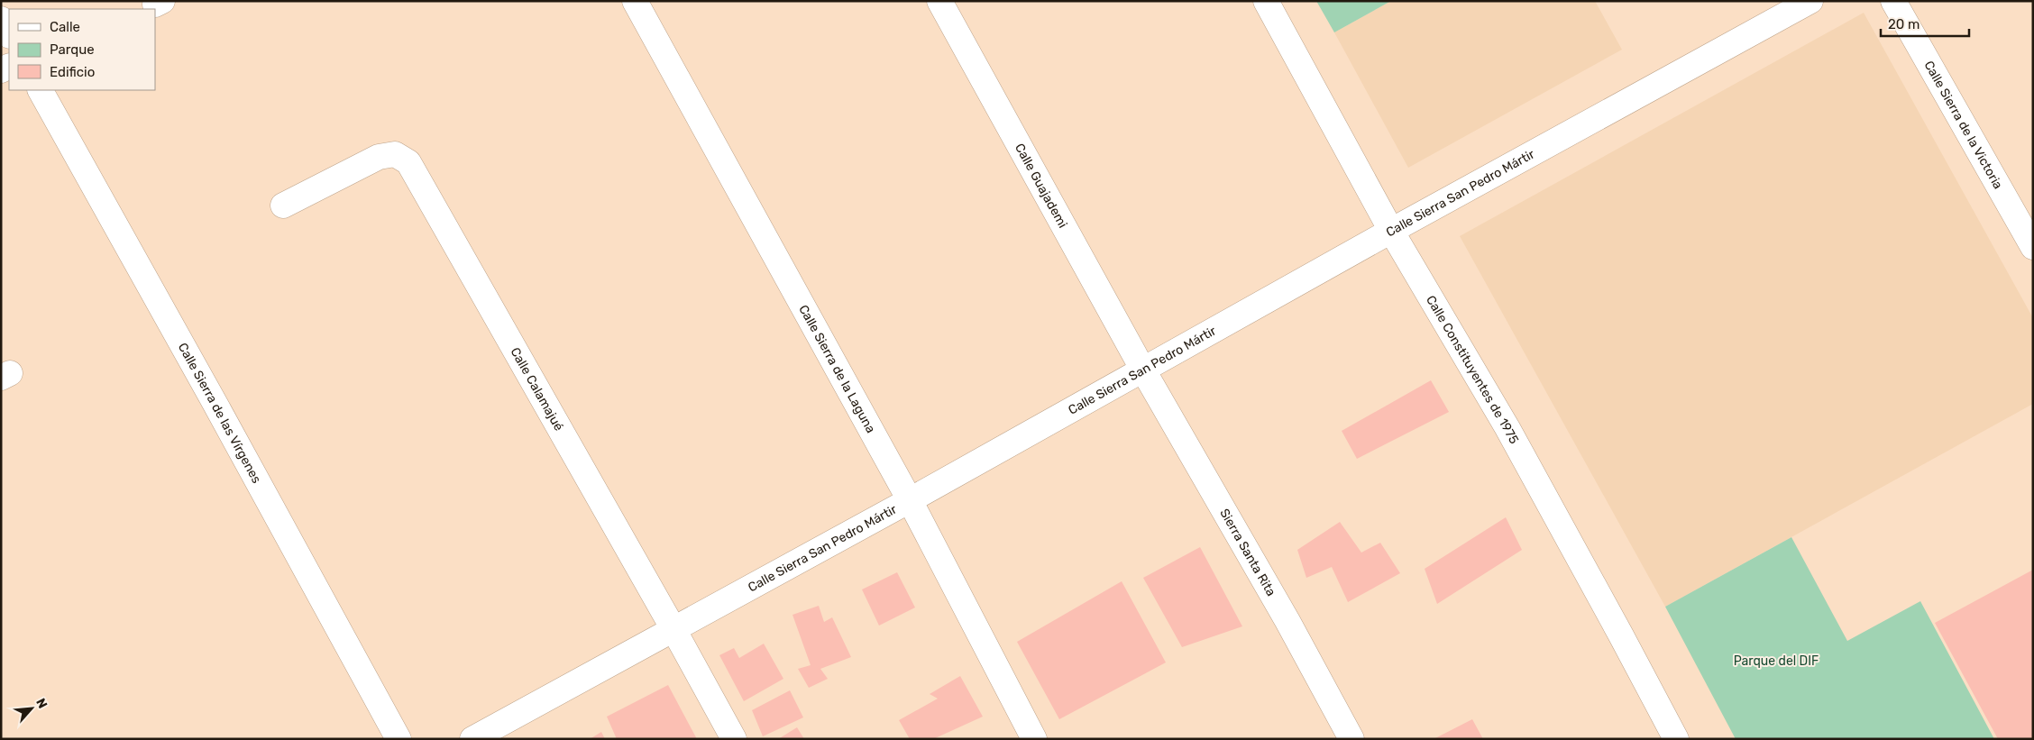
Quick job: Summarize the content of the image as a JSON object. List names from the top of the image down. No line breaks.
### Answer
{"streets":{"street":["Calle Sierra de la Victoria","Calle Guajademi","Calle Sierra San Pedro Mártir","Calle Sierra de la Laguna","Calle Constituyentes de 1975","Calle Calamajué","Calle Sierra de las Vírgenes","Sierra Santa Rita"]},"crossings":[["Calle Guajademi","Calle Sierra San Pedro Mártir"],["Calle Guajademi","Sierra Santa Rita"],["Calle Sierra San Pedro Mártir","Calle Sierra de la Laguna"],["Calle Sierra San Pedro Mártir","Calle Constituyentes de 1975"],["Calle Sierra San Pedro Mártir","Calle Calamajué"],["Calle Sierra San Pedro Mártir","Sierra Santa Rita"]],"parks":["Parque del DIF"],"legend":["Calle","Parque","Edificio"],"scale_bar":"20 m","north":"top right"}
